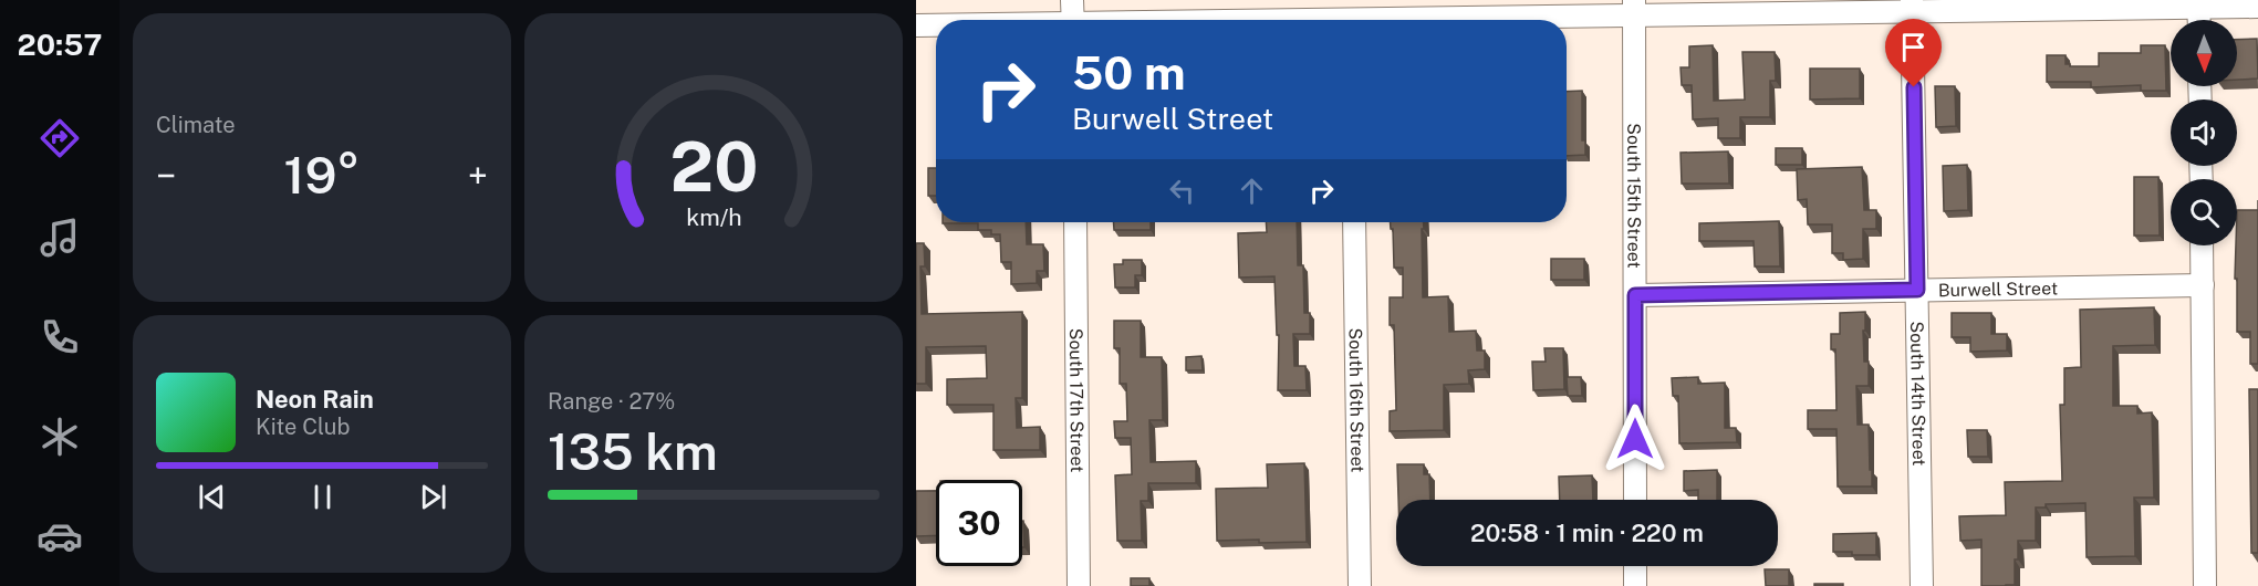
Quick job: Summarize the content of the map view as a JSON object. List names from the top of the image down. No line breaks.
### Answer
{"streets":{"street":["South 15th Street","Burwell Street","South 14th Street","South 17th Street","South 16th Street"]},"crossings":[["South 15th Street","Burwell Street"],["Burwell Street","South 14th Street"]],"north":"bottom","page":{"tabs":"20:57","tile":["Climate",["Range · 27%","135 km"]],"turn":["50 m","Burwell Street"],"heat":["−","19°","+"],"song":["Neon Rain","Kite Club"],"limit":"30","trip":"20:58 · 1 min · 220 m","gauge":["20","km/h"]}}
